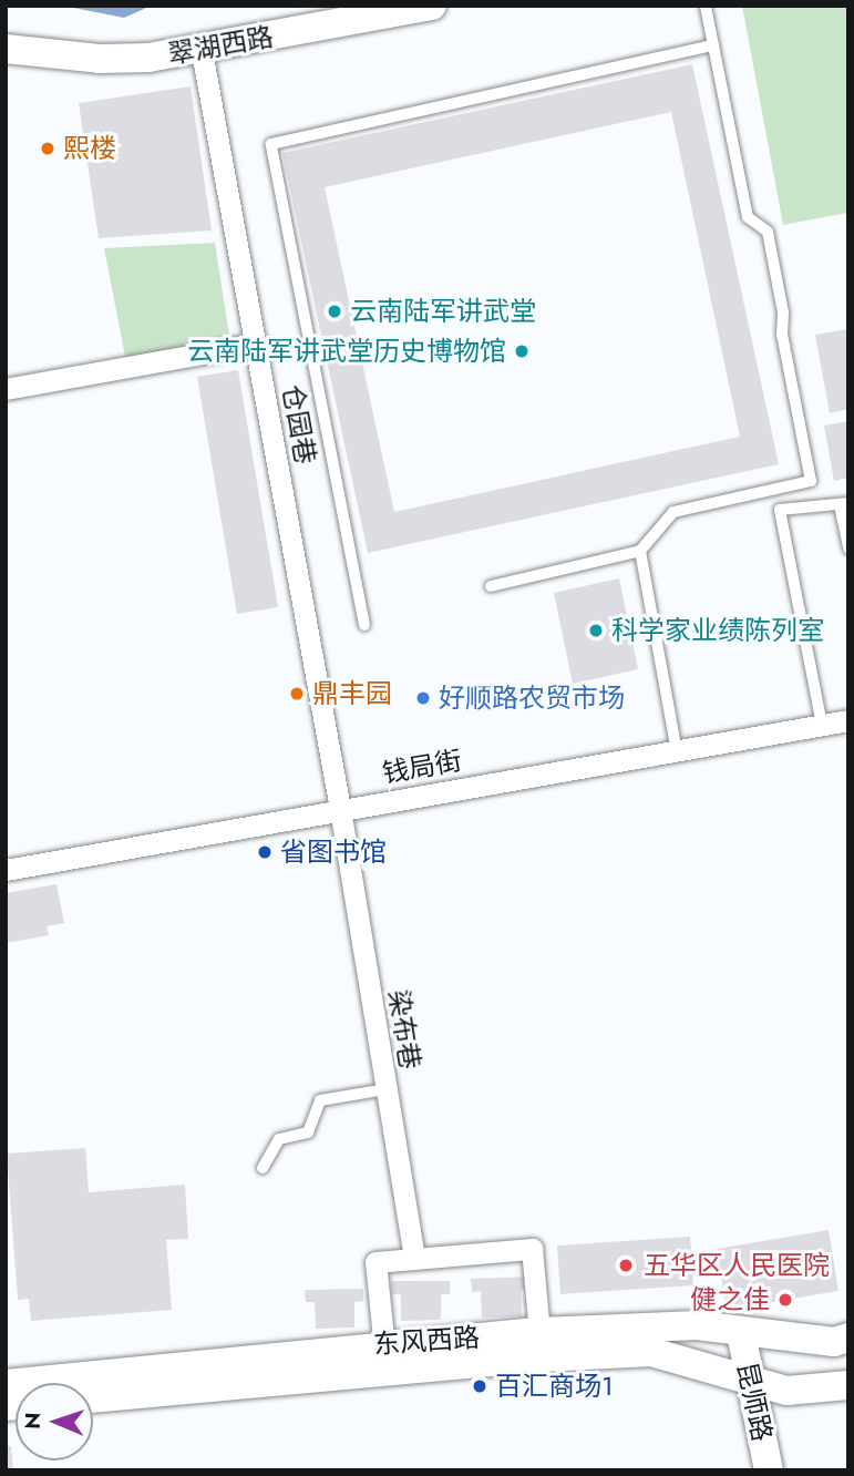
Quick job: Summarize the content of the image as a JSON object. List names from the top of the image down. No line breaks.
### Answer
{"streets":{"street":["翠湖西路","仓园巷","钱局街","染布巷","东风西路","昆师路"]},"crossings":[["翠湖西路","仓园巷"],["仓园巷","钱局街"],["仓园巷","染布巷"],["钱局街","染布巷"],["东风西路","昆师路"]],"places":["熙楼","云南陆军讲武堂","云南陆军讲武堂历史博物馆","科学家业绩陈列室","鼎丰园","好顺路农贸市场","省图书馆","五华区人民医院","健之佳","百汇商场1"],"north":"left"}
